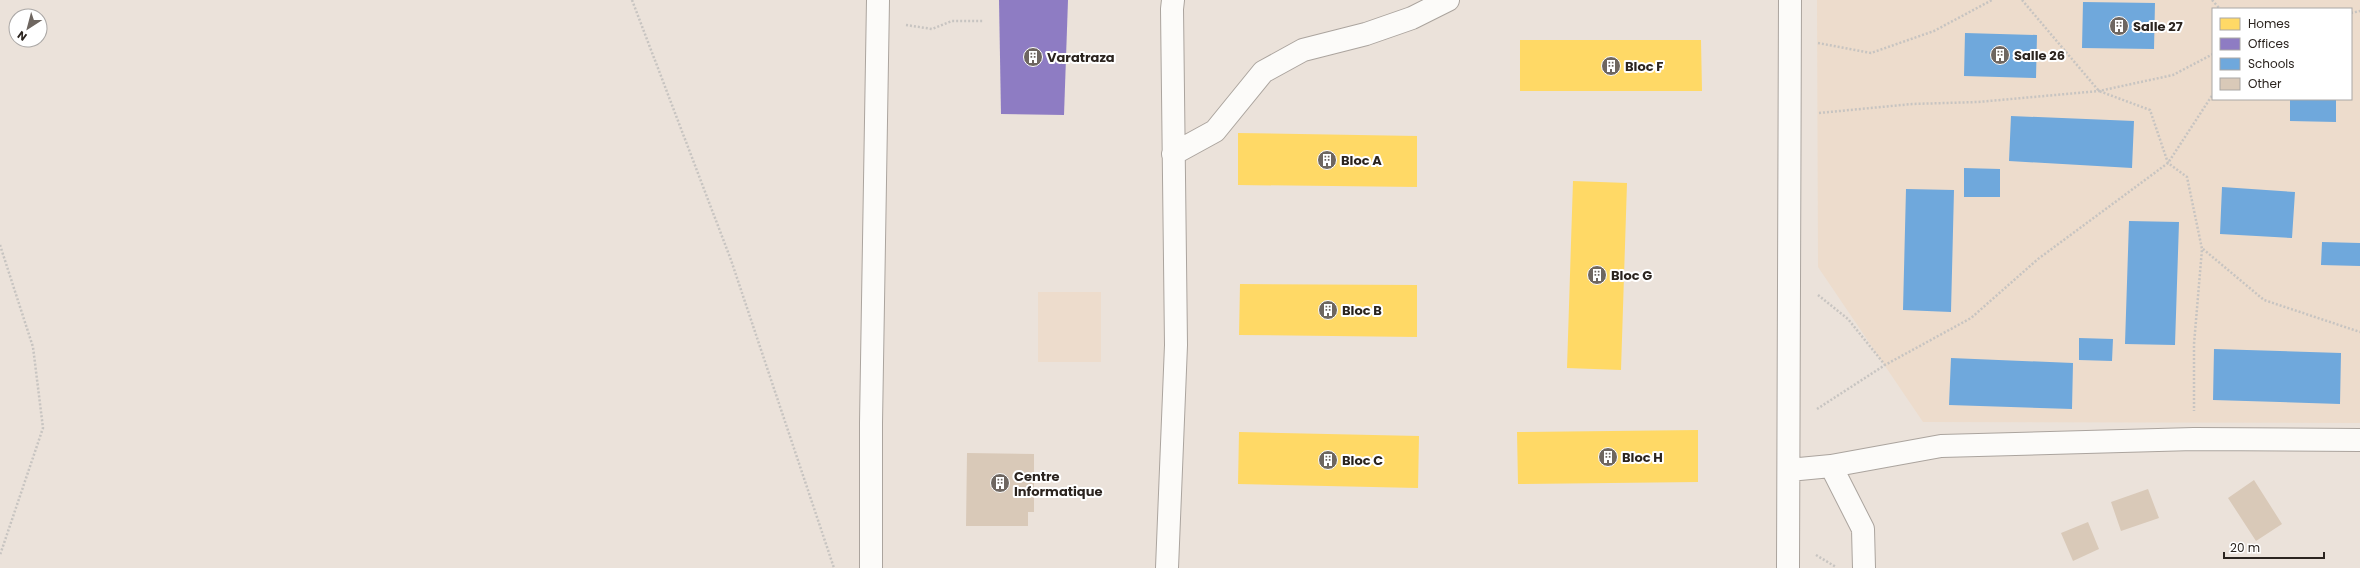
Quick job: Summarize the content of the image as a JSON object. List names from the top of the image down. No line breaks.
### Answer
{"places":{"building":["Salle 27","Salle 26","Varatraza","Bloc F","Bloc A","Bloc G","Bloc B","Bloc H","Bloc C","Centre Informatique"]},"legend":["Homes","Offices","Schools","Other"],"scale_bar":"20 m","north":"bottom left"}
